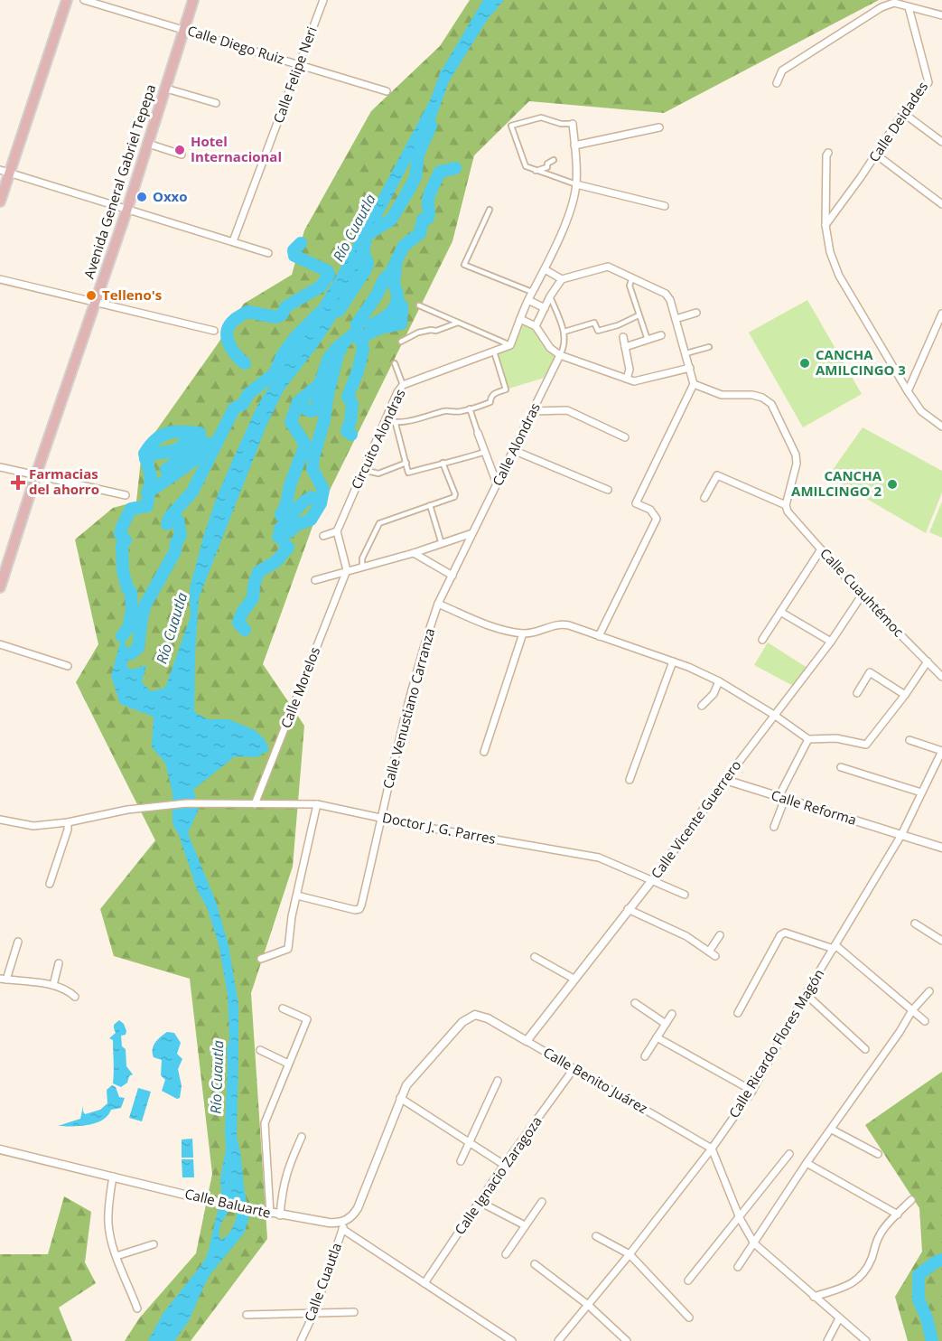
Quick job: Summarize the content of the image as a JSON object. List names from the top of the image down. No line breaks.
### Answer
{"streets":{"main road":["Avenida General Gabriel Tepepa"],"street":["Calle Diego Ruiz","Calle Felipe Neri","Calle Deidades","Circuito Alondras","Calle Alondras","Calle Cuauhtémoc","Calle Morelos","Calle Venustiano Carranza","Calle Reforma","Calle Vicente Guerrero","Doctor J. G. Parres","Calle Ricardo Flores Magón","Calle Benito Juárez","Calle Ignacio Zaragoza","Calle Baluarte","Calle Cuautla"]},"crossings":[["Calle Diego Ruiz","Calle Felipe Neri"],["Calle Diego Ruiz","Avenida General Gabriel Tepepa"],["Calle Alondras","Calle Venustiano Carranza"],["Calle Cuauhtémoc","Calle Vicente Guerrero"],["Calle Morelos","Doctor J. G. Parres"],["Calle Venustiano Carranza","Doctor J. G. Parres"],["Calle Reforma","Calle Vicente Guerrero"],["Calle Reforma","Calle Ricardo Flores Magón"],["Calle Vicente Guerrero","Doctor J. G. Parres"],["Calle Vicente Guerrero","Calle Benito Juárez"],["Calle Ricardo Flores Magón","Calle Benito Juárez"],["Calle Benito Juárez","Calle Ignacio Zaragoza"],["Calle Benito Juárez","Calle Baluarte"],["Calle Benito Juárez","Calle Cuautla"],["Calle Baluarte","Calle Cuautla"]],"water":["Río Cuautla"],"places":{"other":["Hotel Internacional","Oxxo","Telleno's","CANCHA AMILCINGO 3","CANCHA AMILCINGO 2"],"health":["Farmacias del ahorro"]}}
